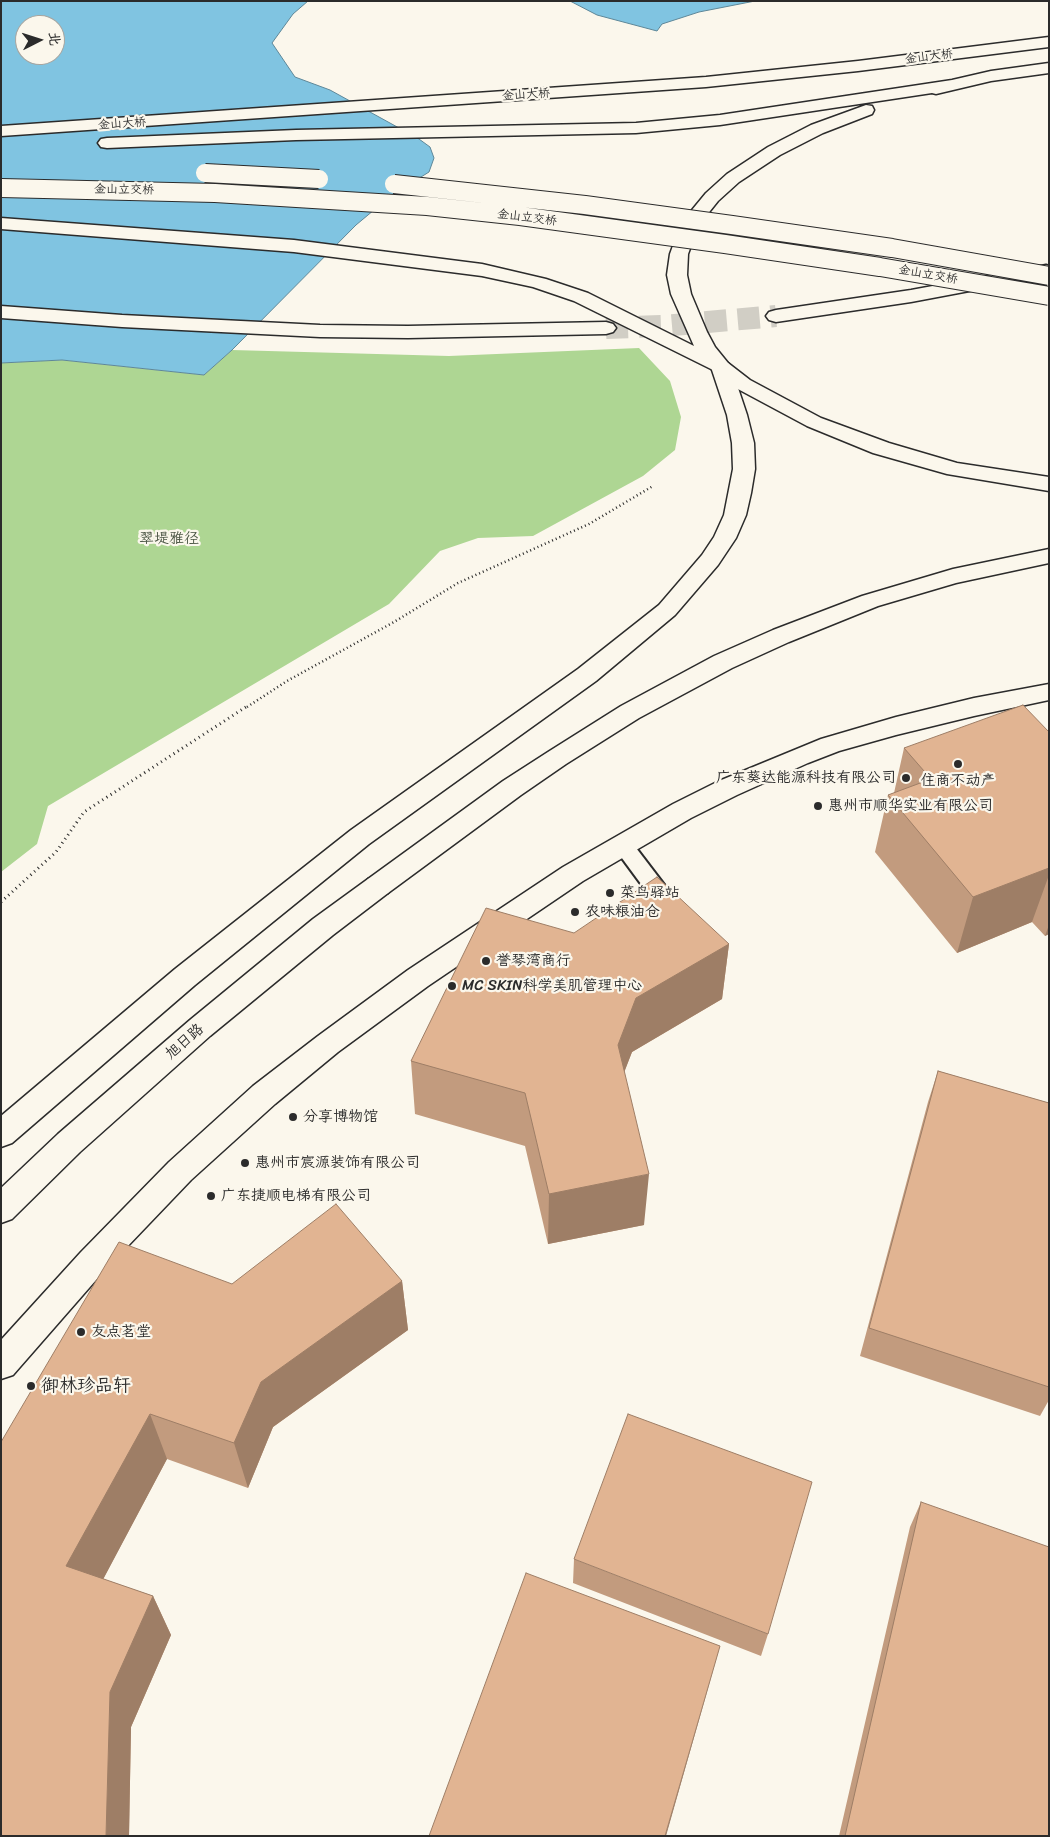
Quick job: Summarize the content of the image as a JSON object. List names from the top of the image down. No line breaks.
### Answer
{"streets":{"main road":["金山大桥","金山立交桥","旭日路"]},"parks":["翠堤雅径"],"places":["住商不动产","广东葵达能源科技有限公司","惠州市顺华实业有限公司","菜鸟驿站","农味粮油仓","誉琴湾商行","MC SKIN科学美肌管理中心","分享博物馆","惠州市宸源装饰有限公司","广东捷顺电梯有限公司","友点茗堂","御林珍品轩"],"north":"right"}
